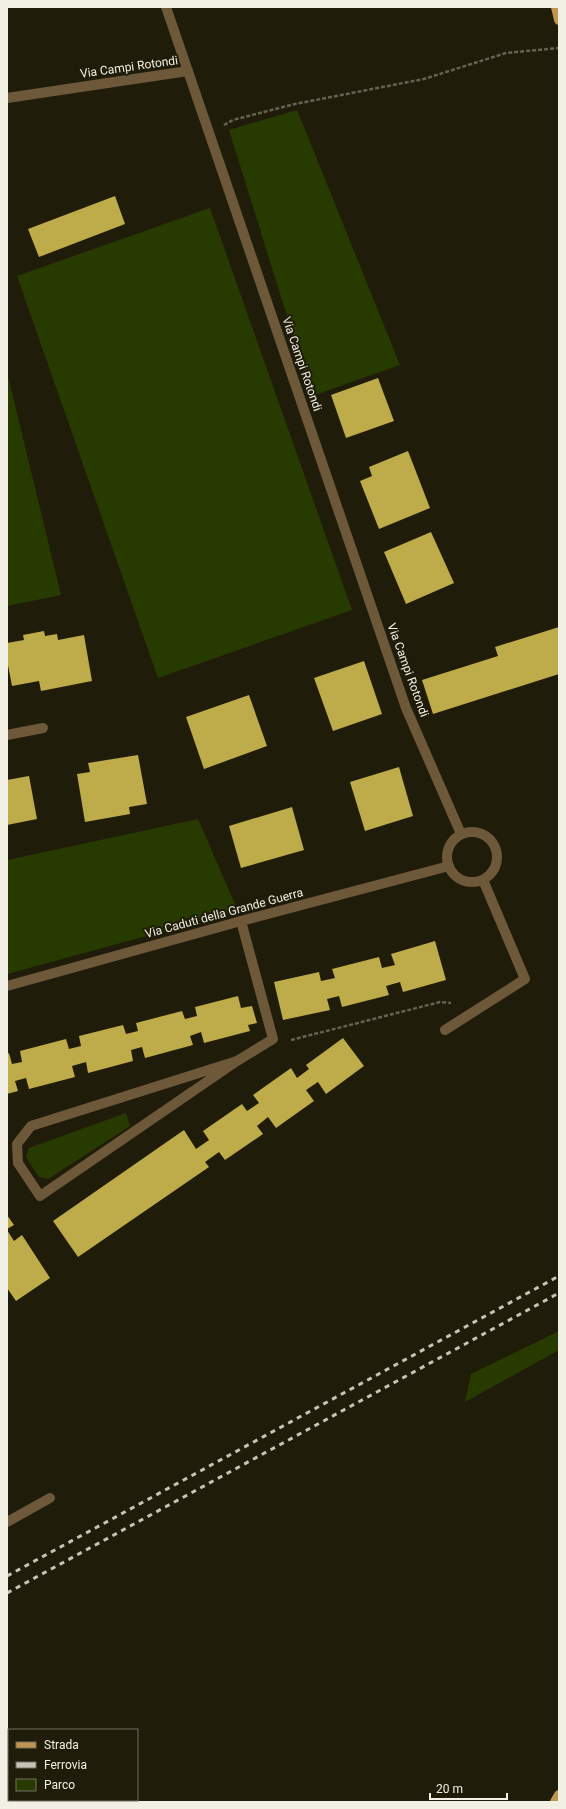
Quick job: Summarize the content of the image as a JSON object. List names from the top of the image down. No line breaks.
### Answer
{"streets":{"street":["Via Campi Rotondi","Via Caduti della Grande Guerra"]},"crossings":[["Via Campi Rotondi","Via Caduti della Grande Guerra"]],"legend":["Strada","Ferrovia","Parco"],"scale_bar":"20 m"}
